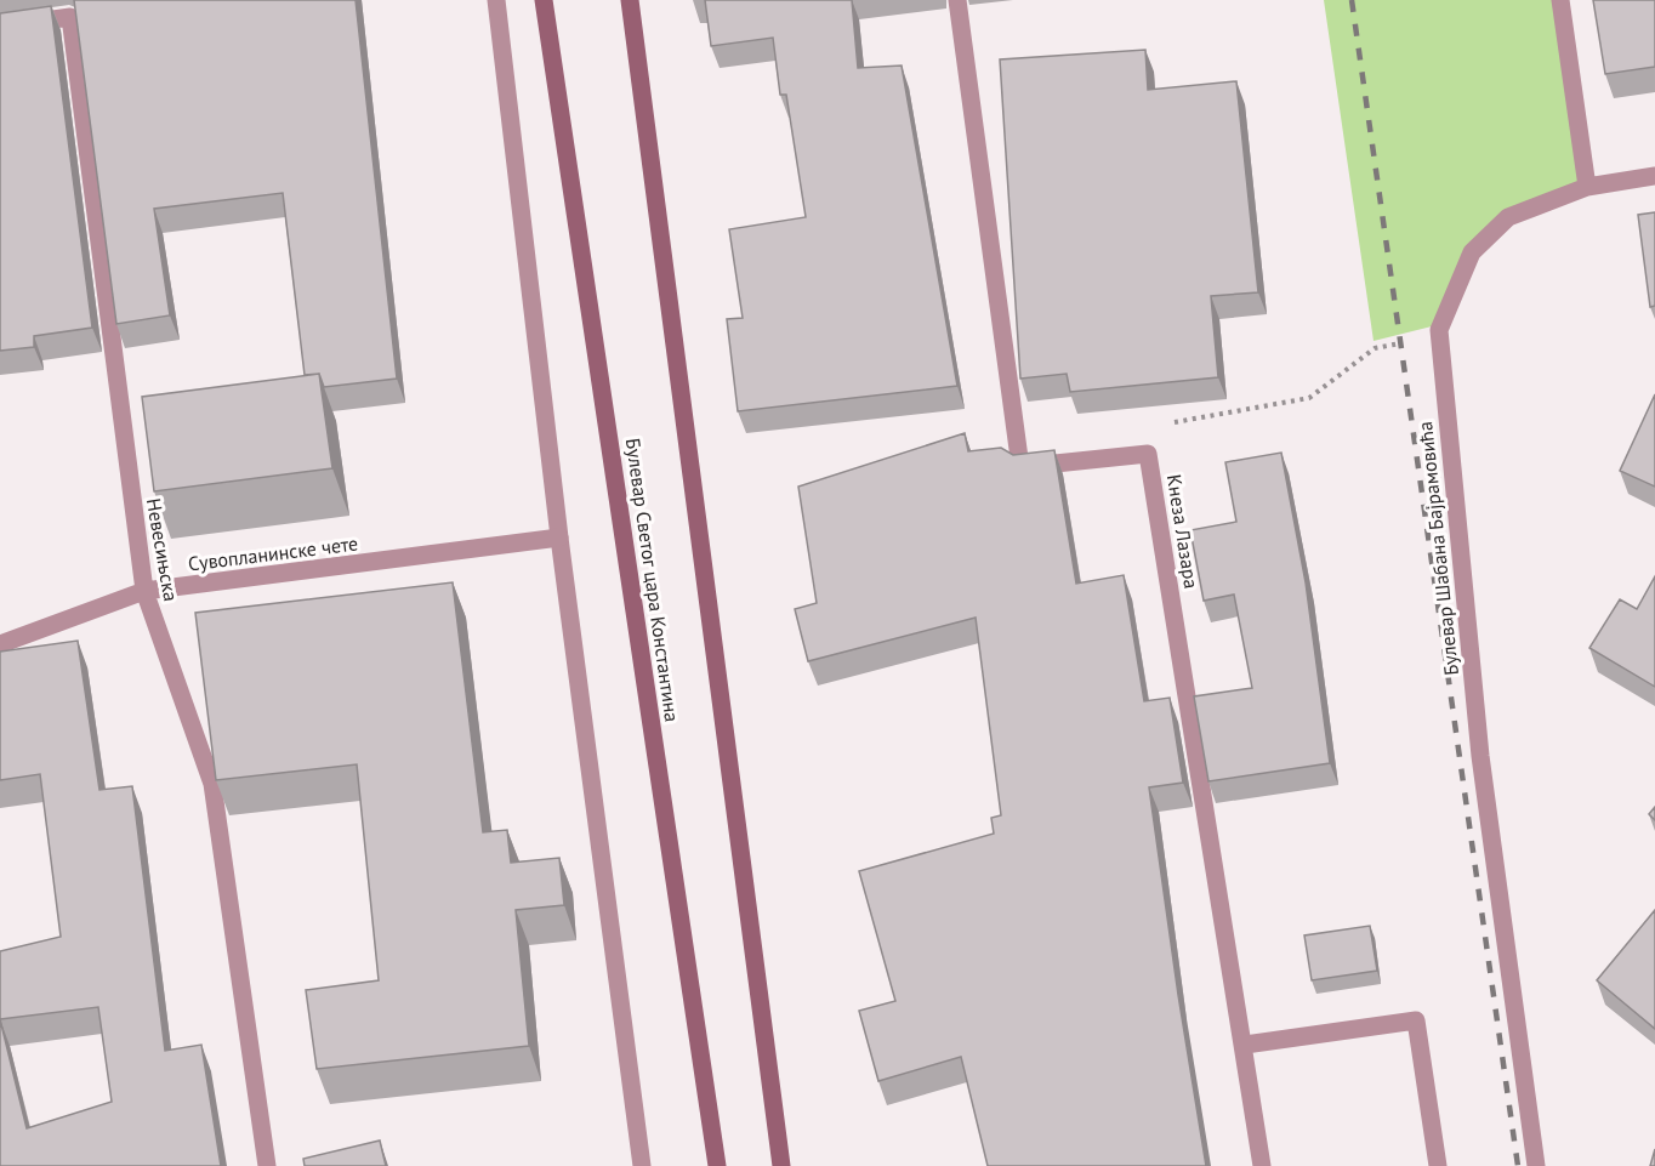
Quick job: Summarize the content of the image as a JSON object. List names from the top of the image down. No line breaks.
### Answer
{"streets":{"main road":["Булевар Светог цара Константина"],"street":["Кнеза Лазара","Булевар Шабана Бајрамовића","Невесињска","Сувопланинске чете"]},"crossings":[["Невесињска","Сувопланинске чете"]]}
